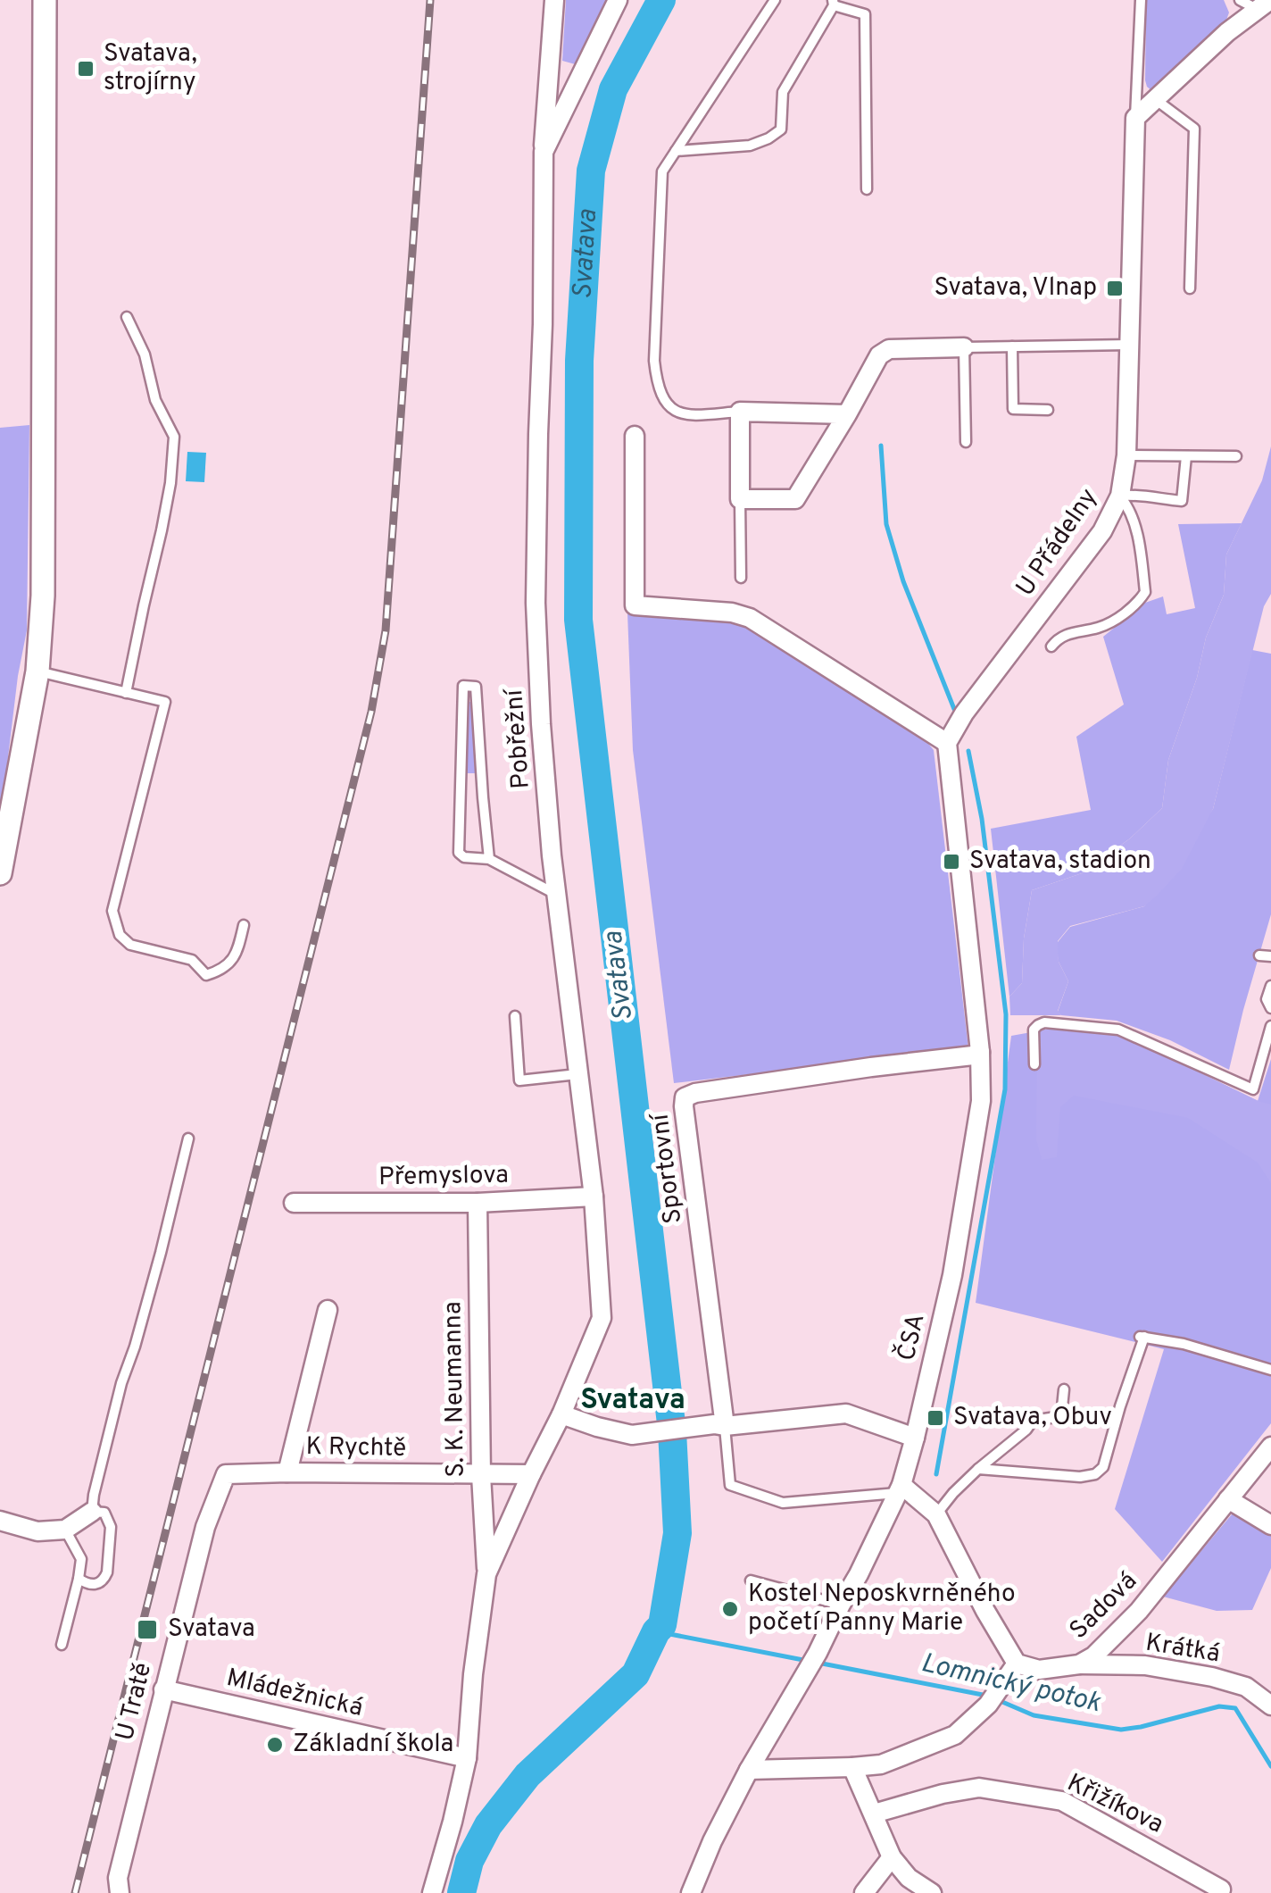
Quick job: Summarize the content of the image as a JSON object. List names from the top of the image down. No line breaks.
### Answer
{"streets":{"street":["U Přádelny","Pobřežní","Sportovní","Přemyslova","ČSA","S. K. Neumanna","K Rychtě","Sadová","Krátká","Mládežnická","U Tratě","Křižíkova"]},"crossings":[["U Přádelny","ČSA"],["Pobřežní","Přemyslova"],["Pobřežní","S. K. Neumanna"],["Pobřežní","K Rychtě"],["Sportovní","ČSA"],["Přemyslova","S. K. Neumanna"],["S. K. Neumanna","K Rychtě"],["S. K. Neumanna","Mládežnická"],["K Rychtě","U Tratě"],["Sadová","Krátká"],["Mládežnická","U Tratě"]],"districts":["Svatava"],"water":["Svatava","Lomnický potok"],"places":{"transit":["Svatava, strojírny","Svatava, Vlnap","Svatava, stadion","Svatava, Obuv","Svatava"],"other":["Kostel Neposkvrněného početí Panny Marie","Základní škola"]}}
